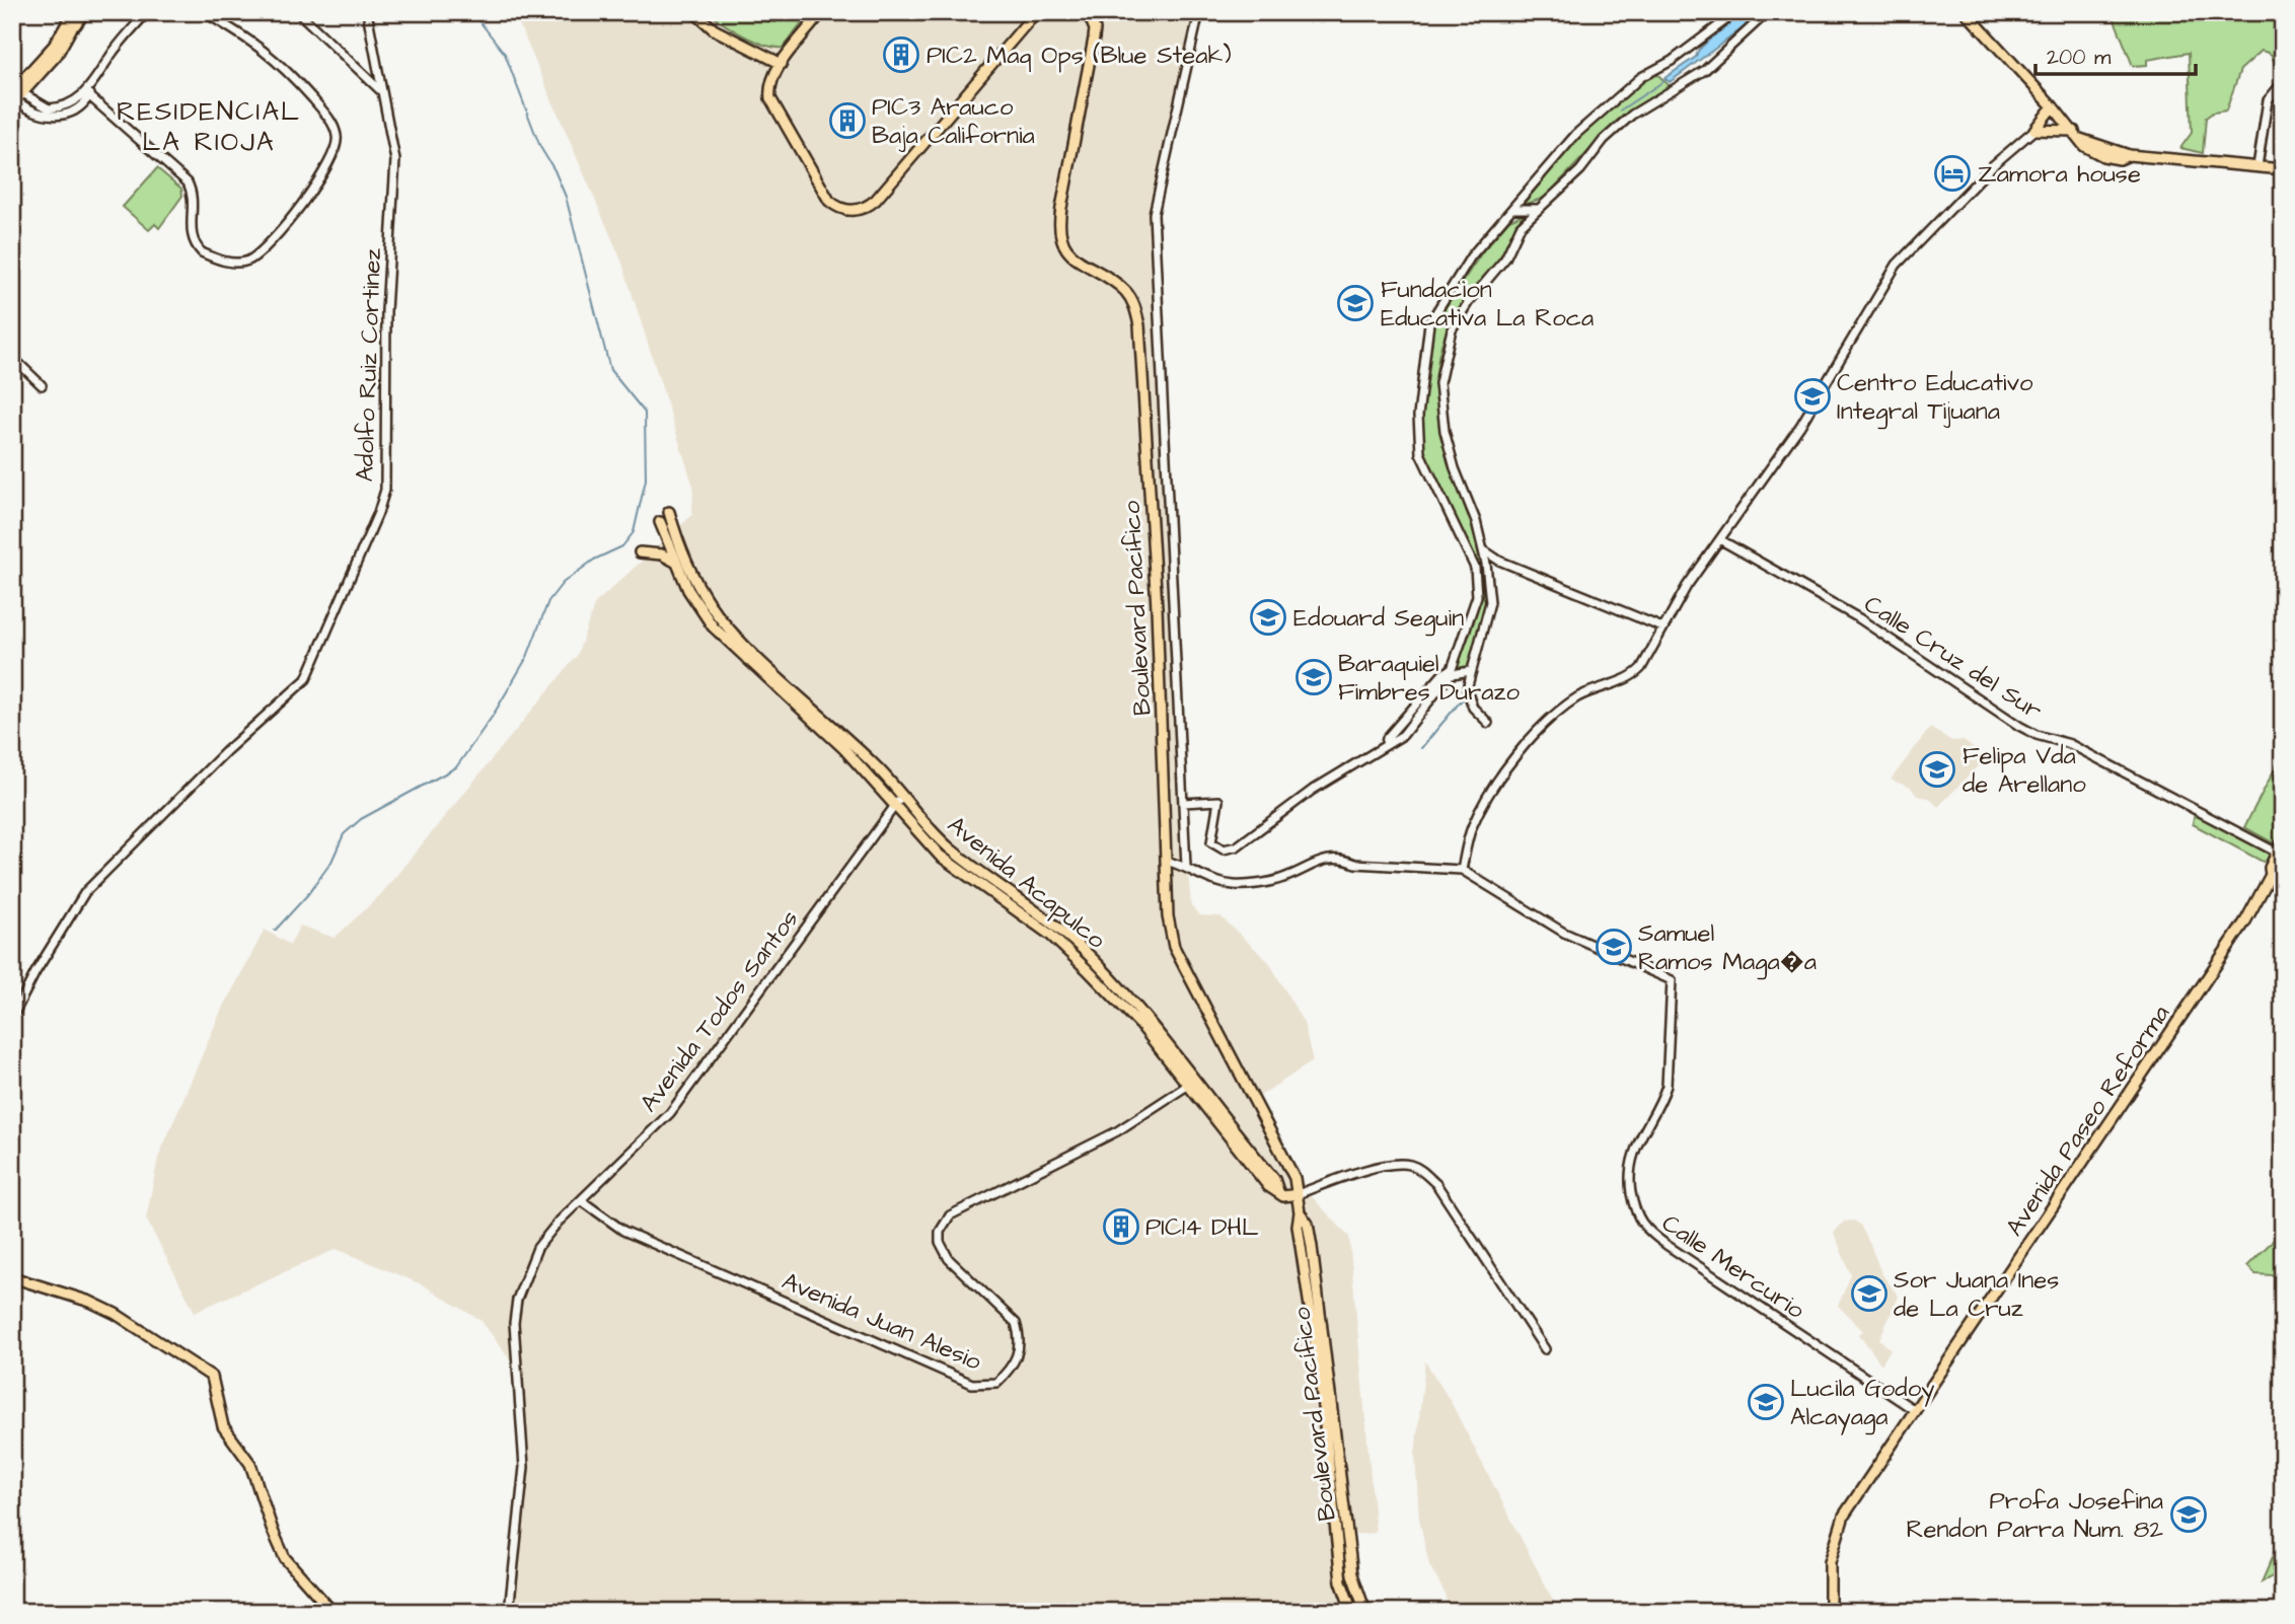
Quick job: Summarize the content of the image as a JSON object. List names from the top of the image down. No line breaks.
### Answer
{"streets":{"main road":["Boulevard Pacífico","Avenida Acapulco","Avenida Paseo Reforma"],"street":["Adolfo Ruiz Cortinez","Calle Cruz del Sur","Avenida Todos Santos","Calle Mercurio","Avenida Juan Alesio"]},"crossings":[["Boulevard Pacífico","Avenida Acapulco"],["Calle Cruz del Sur","Avenida Paseo Reforma"],["Avenida Acapulco","Avenida Todos Santos"],["Avenida Acapulco","Avenida Juan Alesio"],["Avenida Todos Santos","Avenida Juan Alesio"],["Avenida Paseo Reforma","Calle Mercurio"]],"districts":["RESIDENCIAL LA RIOJA"],"places":{"building":["PIC2 Maq Ops (Blue Steak)","PIC3 Arauco Baja California","PIC14 DHL"],"hotel":["Zamora house"],"school or university":["Fundacion Educativa La Roca","Centro Educativo Integral Tijuana","Edouard Seguin","Baraquiel Fimbres Durazo","Felipa Vda de Arellano","Samuel Ramos Maga�a","Sor Juana Ines de La Cruz","Lucila Godoy Alcayaga","Profa Josefina Rendon Parra Num. 82"]},"scale_bar":"200 m"}
